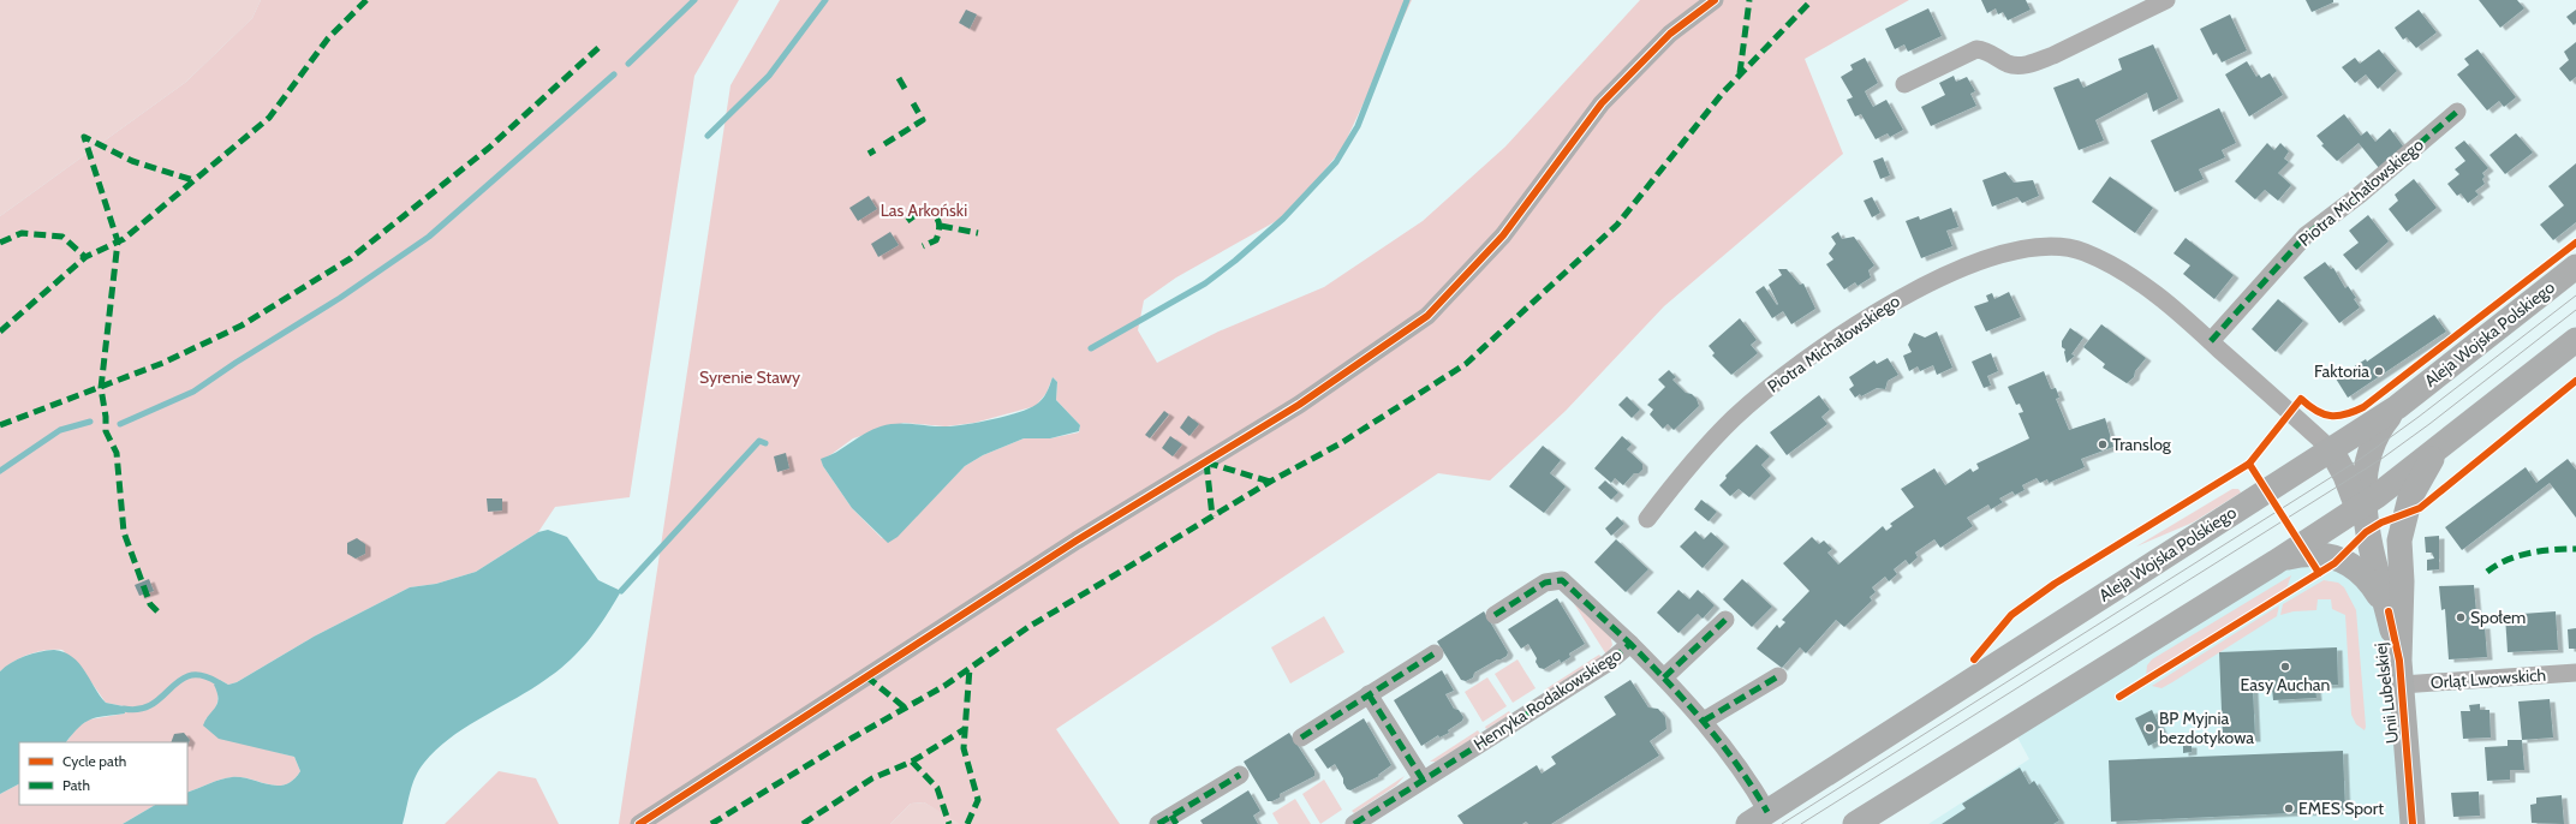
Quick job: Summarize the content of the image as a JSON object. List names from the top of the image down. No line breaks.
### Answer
{"streets":{"main road":["Aleja Wojska Polskiego","Unii Lubelskiej"],"street":["Piotra Michałowskiego","Orląt Lwowskich","Henryka Rodakowskiego"]},"crossings":[["Piotra Michałowskiego","Aleja Wojska Polskiego"],["Aleja Wojska Polskiego","Henryka Rodakowskiego"],["Orląt Lwowskich","Unii Lubelskiej"]],"parks":["Las Arkoński","Syrenie Stawy"],"places":["Faktoria","Translog","Społem","Easy Auchan","BP Myjnia bezdotykowa","EMES Sport"],"legend":["Cycle path","Path"]}
